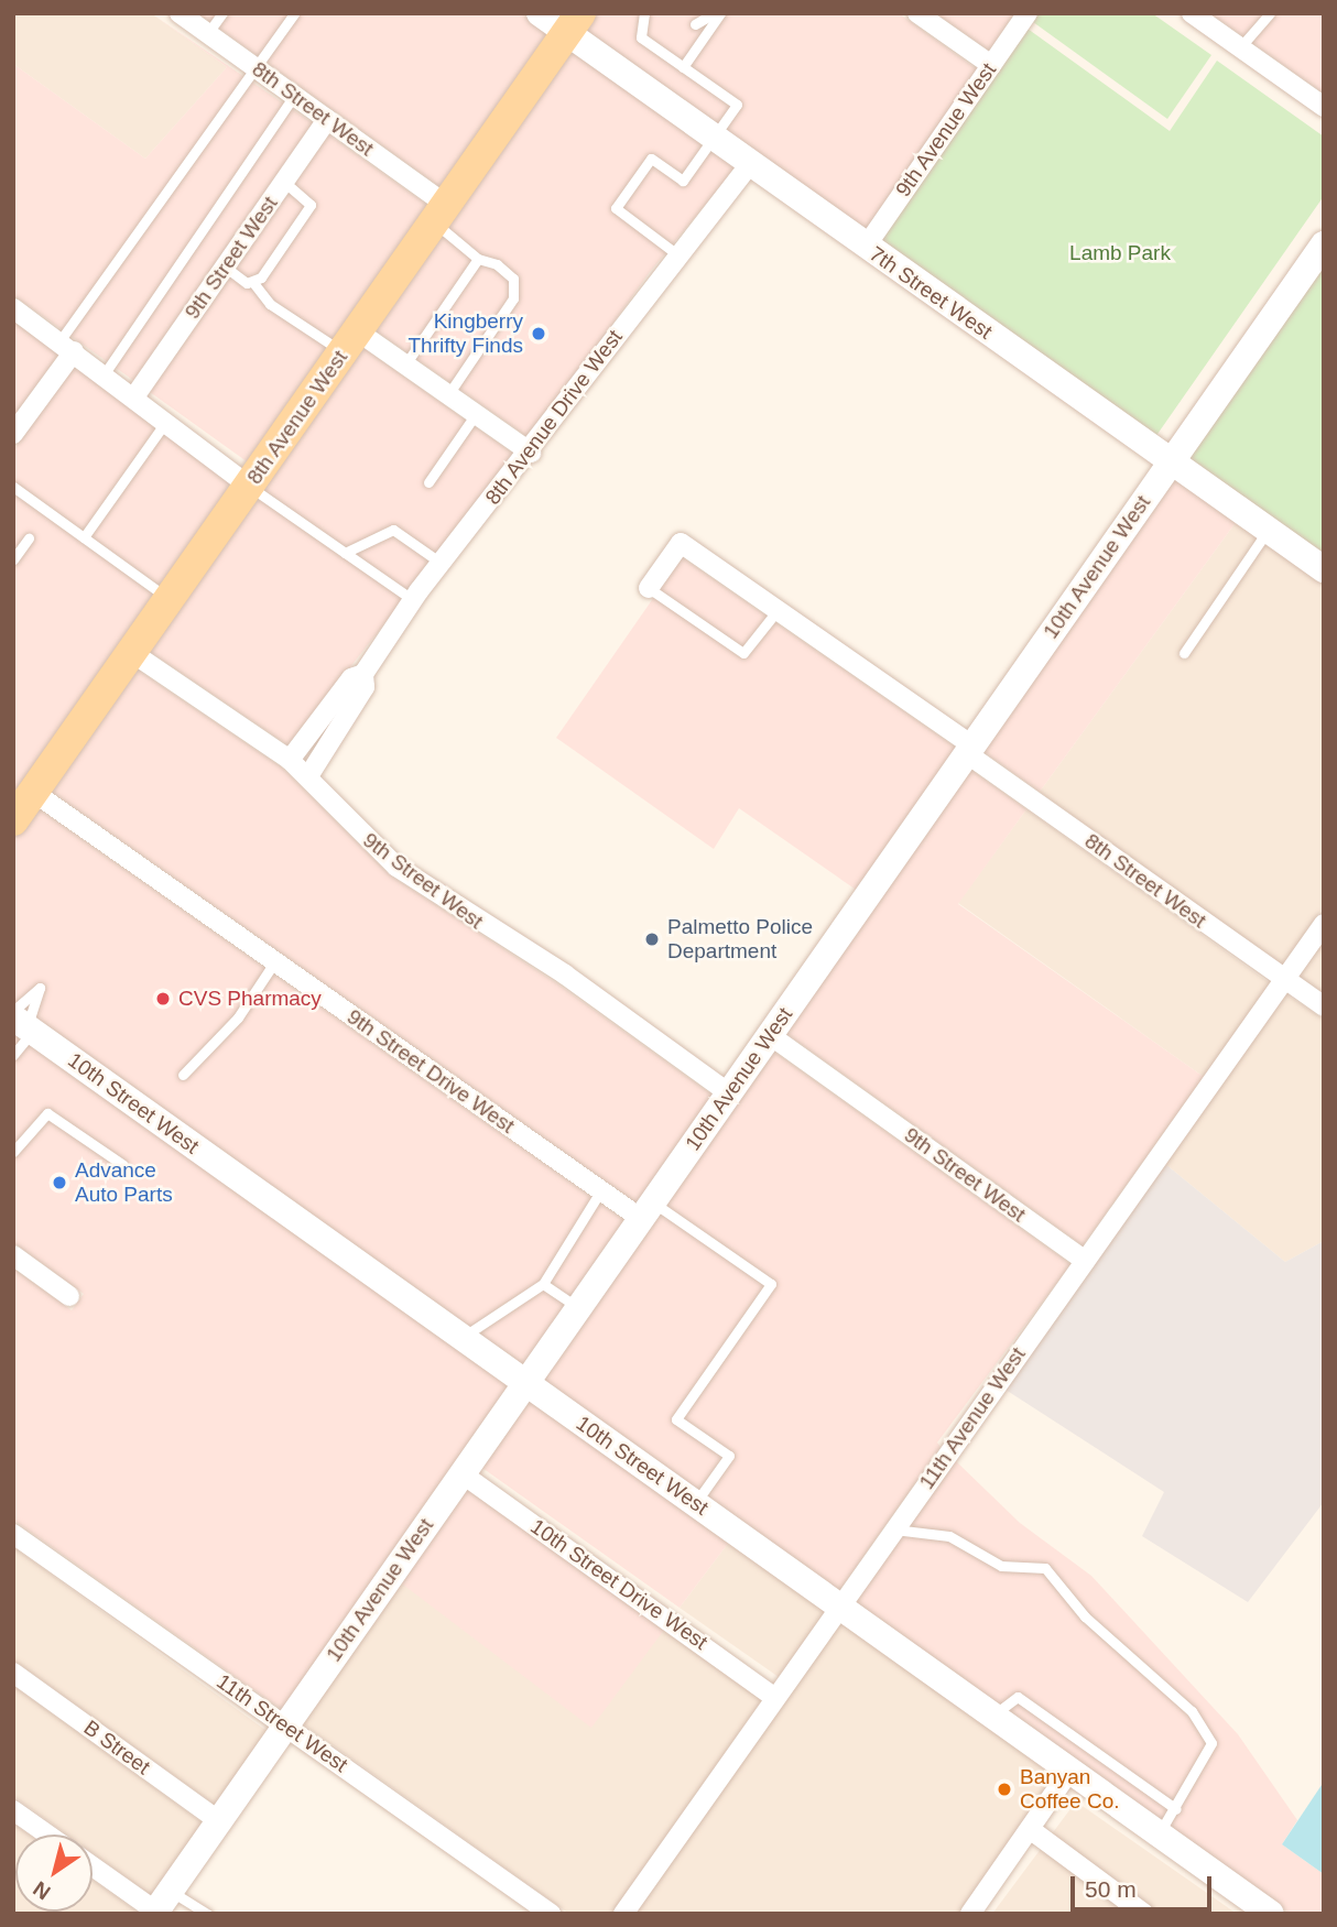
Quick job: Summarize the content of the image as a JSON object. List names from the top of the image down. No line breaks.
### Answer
{"streets":{"main road":["8th Avenue West"],"street":["8th Street West","9th Avenue West","9th Street West","7th Street West","8th Avenue Drive West","10th Avenue West","9th Street Drive West","10th Street West","11th Avenue West","10th Street Drive West","11th Street West","B Street"]},"crossings":[["8th Street West","9th Street West"],["8th Street West","8th Avenue West"],["8th Street West","10th Avenue West"],["8th Street West","11th Avenue West"],["9th Avenue West","7th Street West"],["9th Street West","8th Avenue West"],["9th Street West","8th Avenue Drive West"],["9th Street West","10th Avenue West"],["9th Street West","11th Avenue West"],["7th Street West","8th Avenue West"],["7th Street West","8th Avenue Drive West"],["7th Street West","10th Avenue West"],["8th Avenue West","9th Street Drive West"],["10th Avenue West","9th Street Drive West"],["10th Avenue West","10th Street West"],["10th Avenue West","10th Street Drive West"],["10th Avenue West","11th Street West"],["10th Avenue West","B Street"],["10th Street West","11th Avenue West"],["11th Avenue West","10th Street Drive West"]],"parks":["Lamb Park"],"places":["Kingberry Thrifty Finds","Palmetto Police Department","CVS Pharmacy","Advance Auto Parts","Banyan Coffee Co."],"scale_bar":"50 m","north":"bottom left"}
